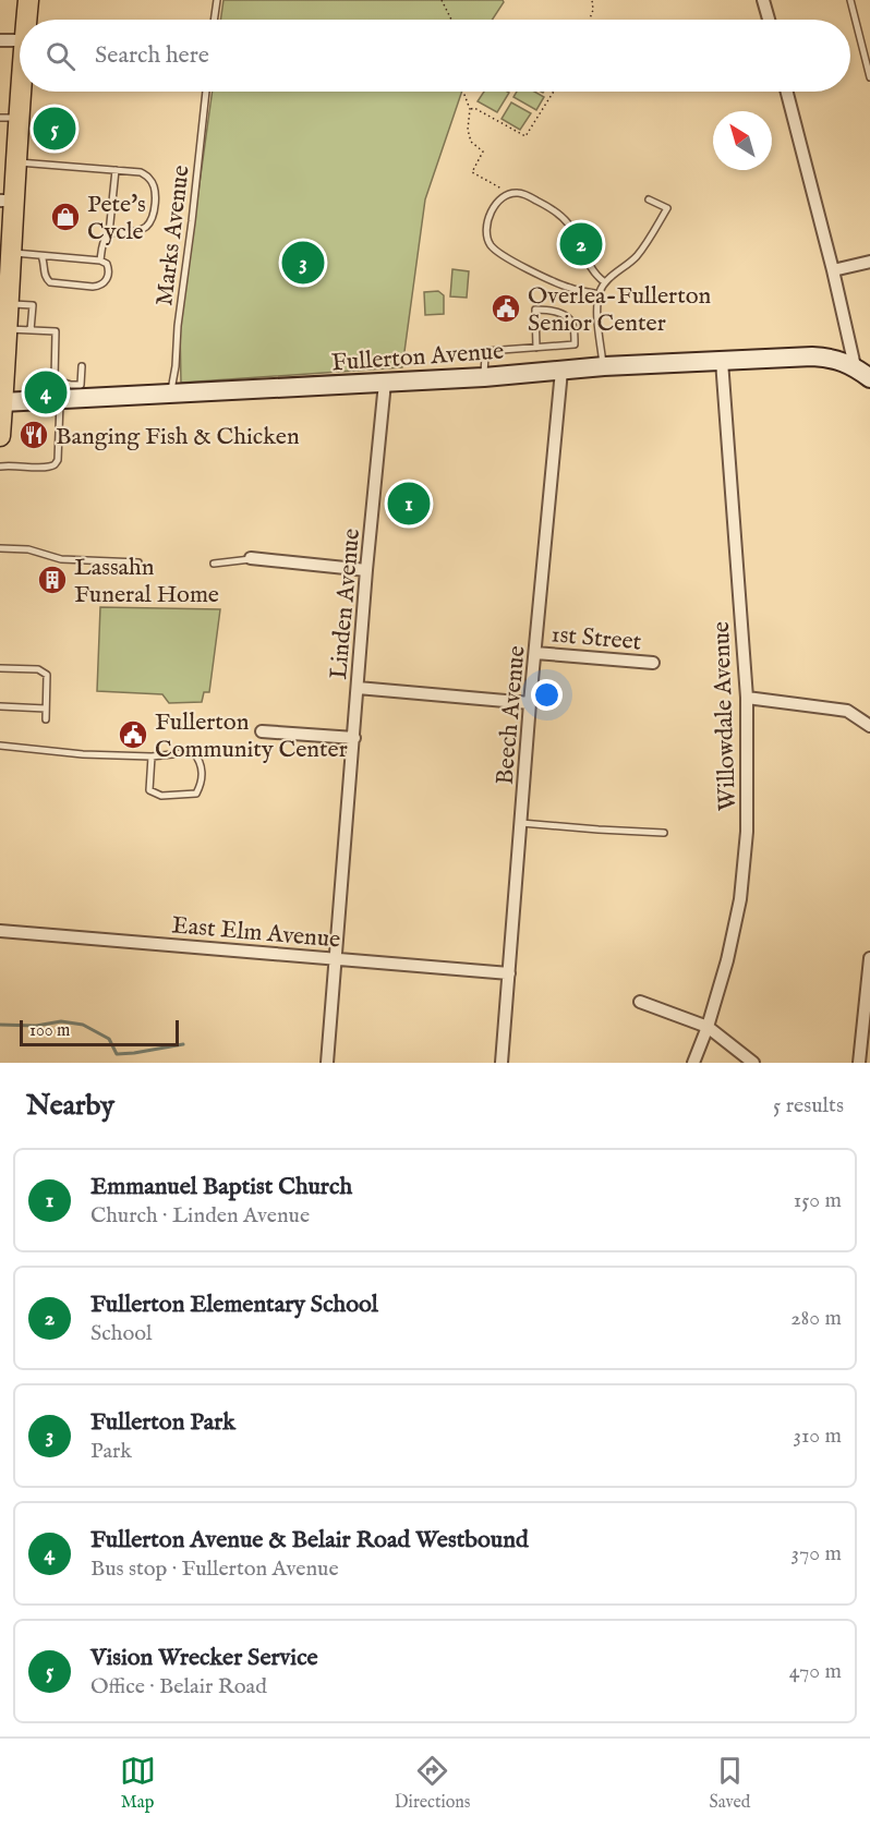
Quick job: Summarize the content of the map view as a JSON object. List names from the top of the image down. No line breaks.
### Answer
{"streets":{"street":["Fullerton Avenue","Linden Avenue","1st Street","Beech Avenue","Willowdale Avenue","East Elm Avenue"],"lane":["Marks Avenue"]},"crossings":[["Marks Avenue","Fullerton Avenue"],["Fullerton Avenue","Linden Avenue"],["Fullerton Avenue","Beech Avenue"],["Fullerton Avenue","Willowdale Avenue"],["Linden Avenue","East Elm Avenue"],["1st Street","Beech Avenue"],["Beech Avenue","East Elm Avenue"]],"places":{"shop":["Pete's Cycle"],"public building":["Overlea-Fullerton Senior Center","Fullerton Community Center"],"restaurant":["Banging Fish & Chicken"],"building":["Lassahn Funeral Home"]},"scale_bar":"100 m","north":"top left","page":{"search":"Search here","pins":["5","2","3","4","1"],"scale":"100 m","heading":["Nearby","5 results"],"list":[{"mark":"1","name":"Emmanuel Baptist Church","note":"Church · Linden Avenue","value":"150 m"},{"mark":"2","name":"Fullerton Elementary School","note":"School","value":"280 m"},{"mark":"3","name":"Fullerton Park","note":"Park","value":"310 m"},{"mark":"4","name":"Fullerton Avenue & Belair Road Westbound","note":"Bus stop · Fullerton Avenue","value":"370 m"},{"mark":"5","name":"Vision Wrecker Service","note":"Office · Belair Road","value":"470 m"}],"nav":["Map","Directions","Saved"]}}
